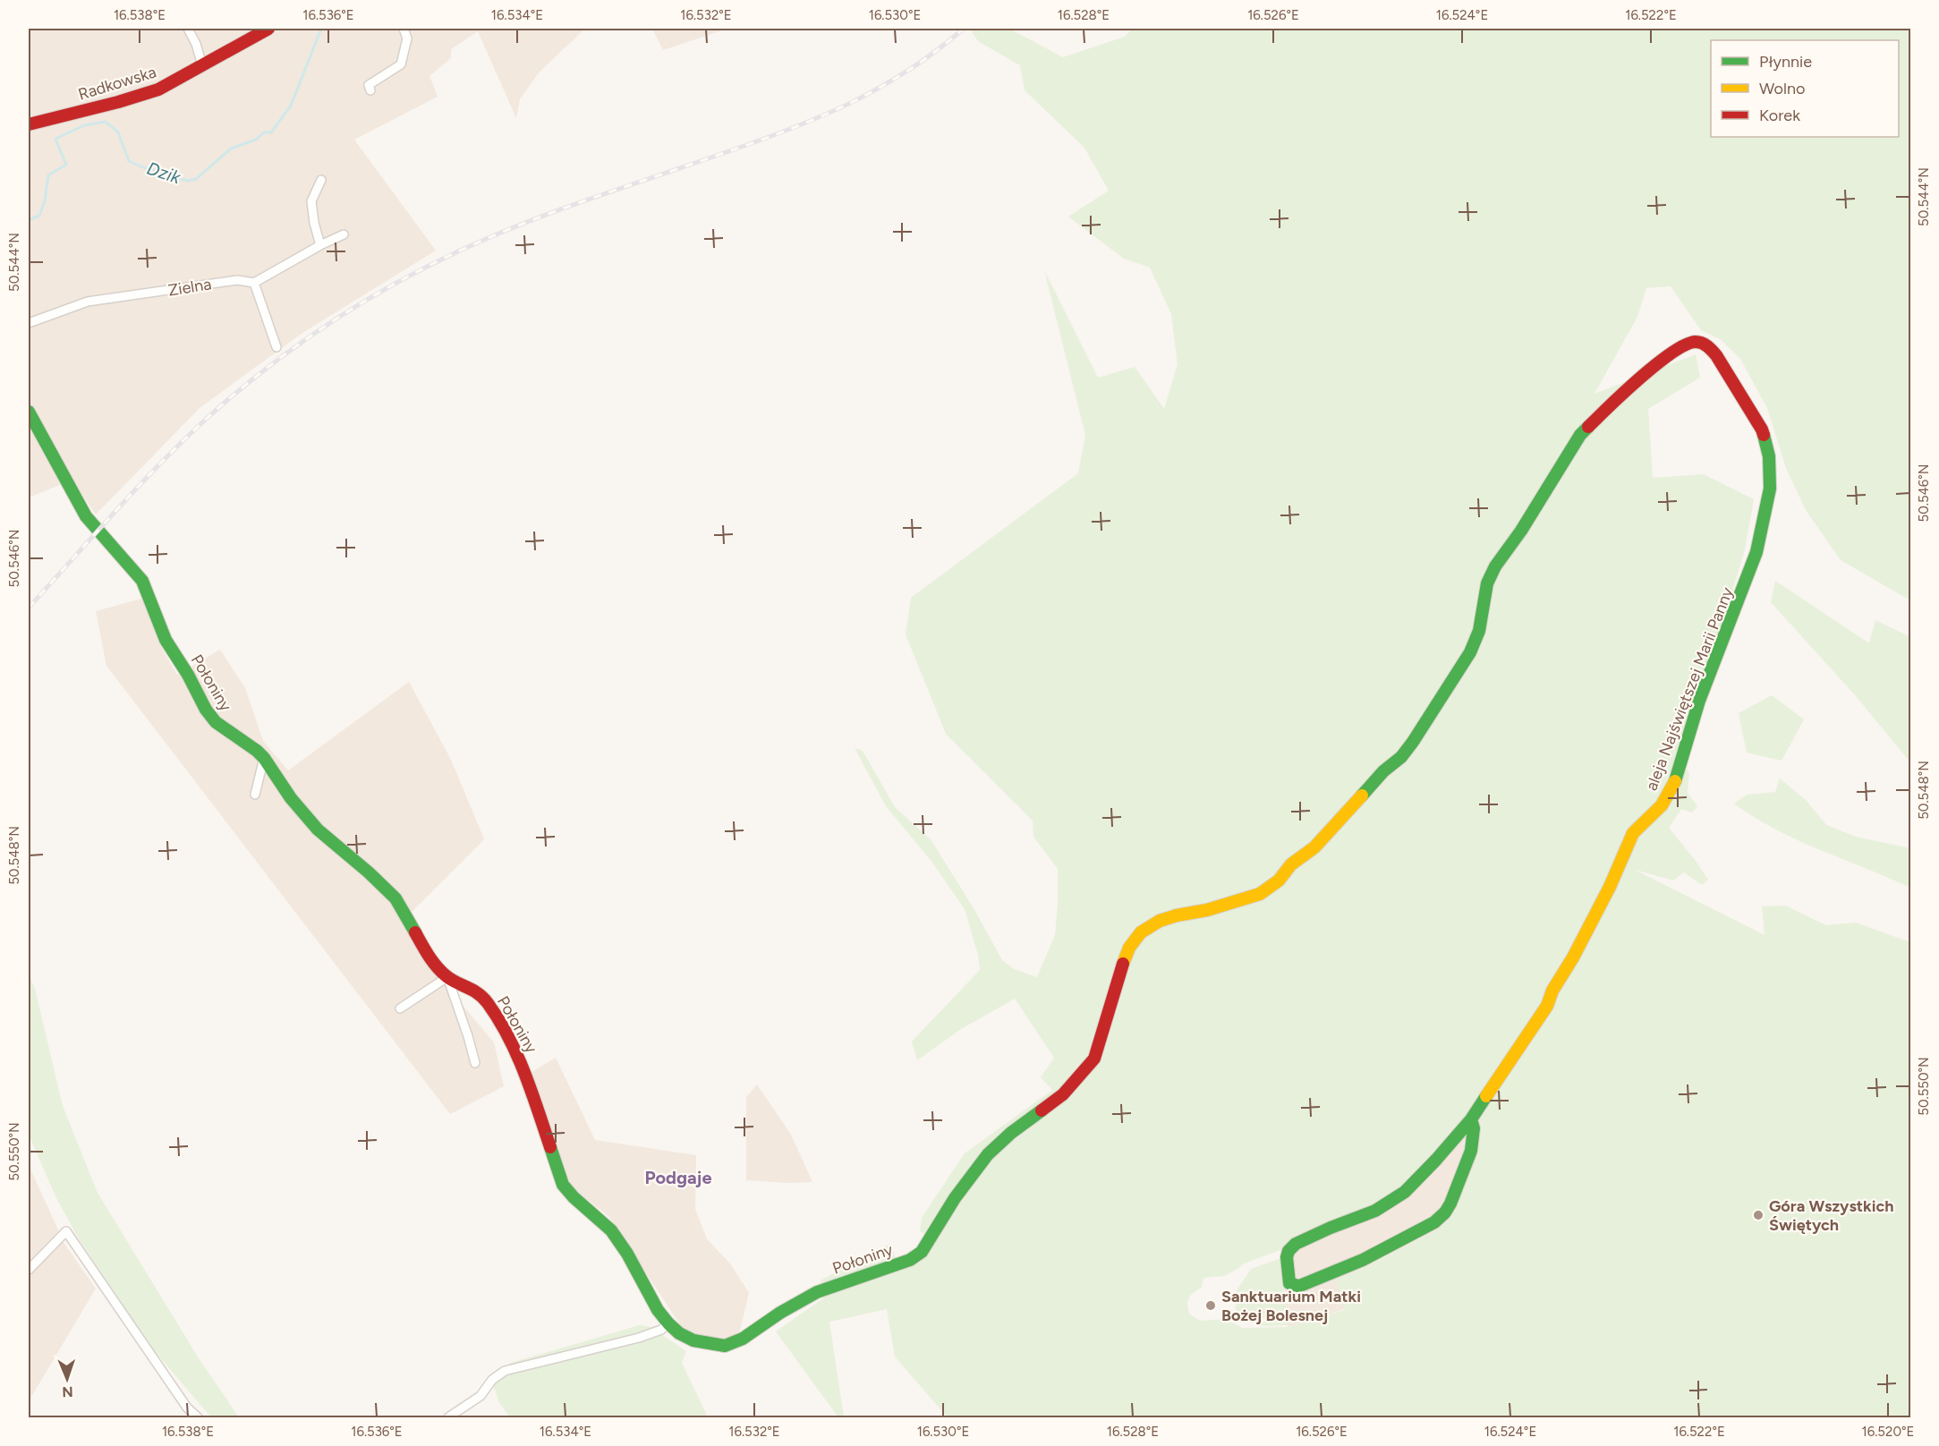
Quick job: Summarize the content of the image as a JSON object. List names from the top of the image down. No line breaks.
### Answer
{"streets":{"street":["Radkowska","Zielna","Połoniny","aleja Najświętszej Marii Panny"]},"crossings":[["Połoniny","aleja Najświętszej Marii Panny"]],"districts":["Podgaje"],"water":["Dzik"],"places":["Góra Wszystkich Świętych","Sanktuarium Matki Bożej Bolesnej"],"legend":["Płynnie","Wolno","Korek"],"north":"bottom","coordinates":["16.538°E","16.536°E","16.534°E","16.532°E","16.530°E","16.528°E","16.526°E","16.524°E","16.522°E","50.544°N","50.546°N","50.548°N","50.550°N","16.520°E"]}
